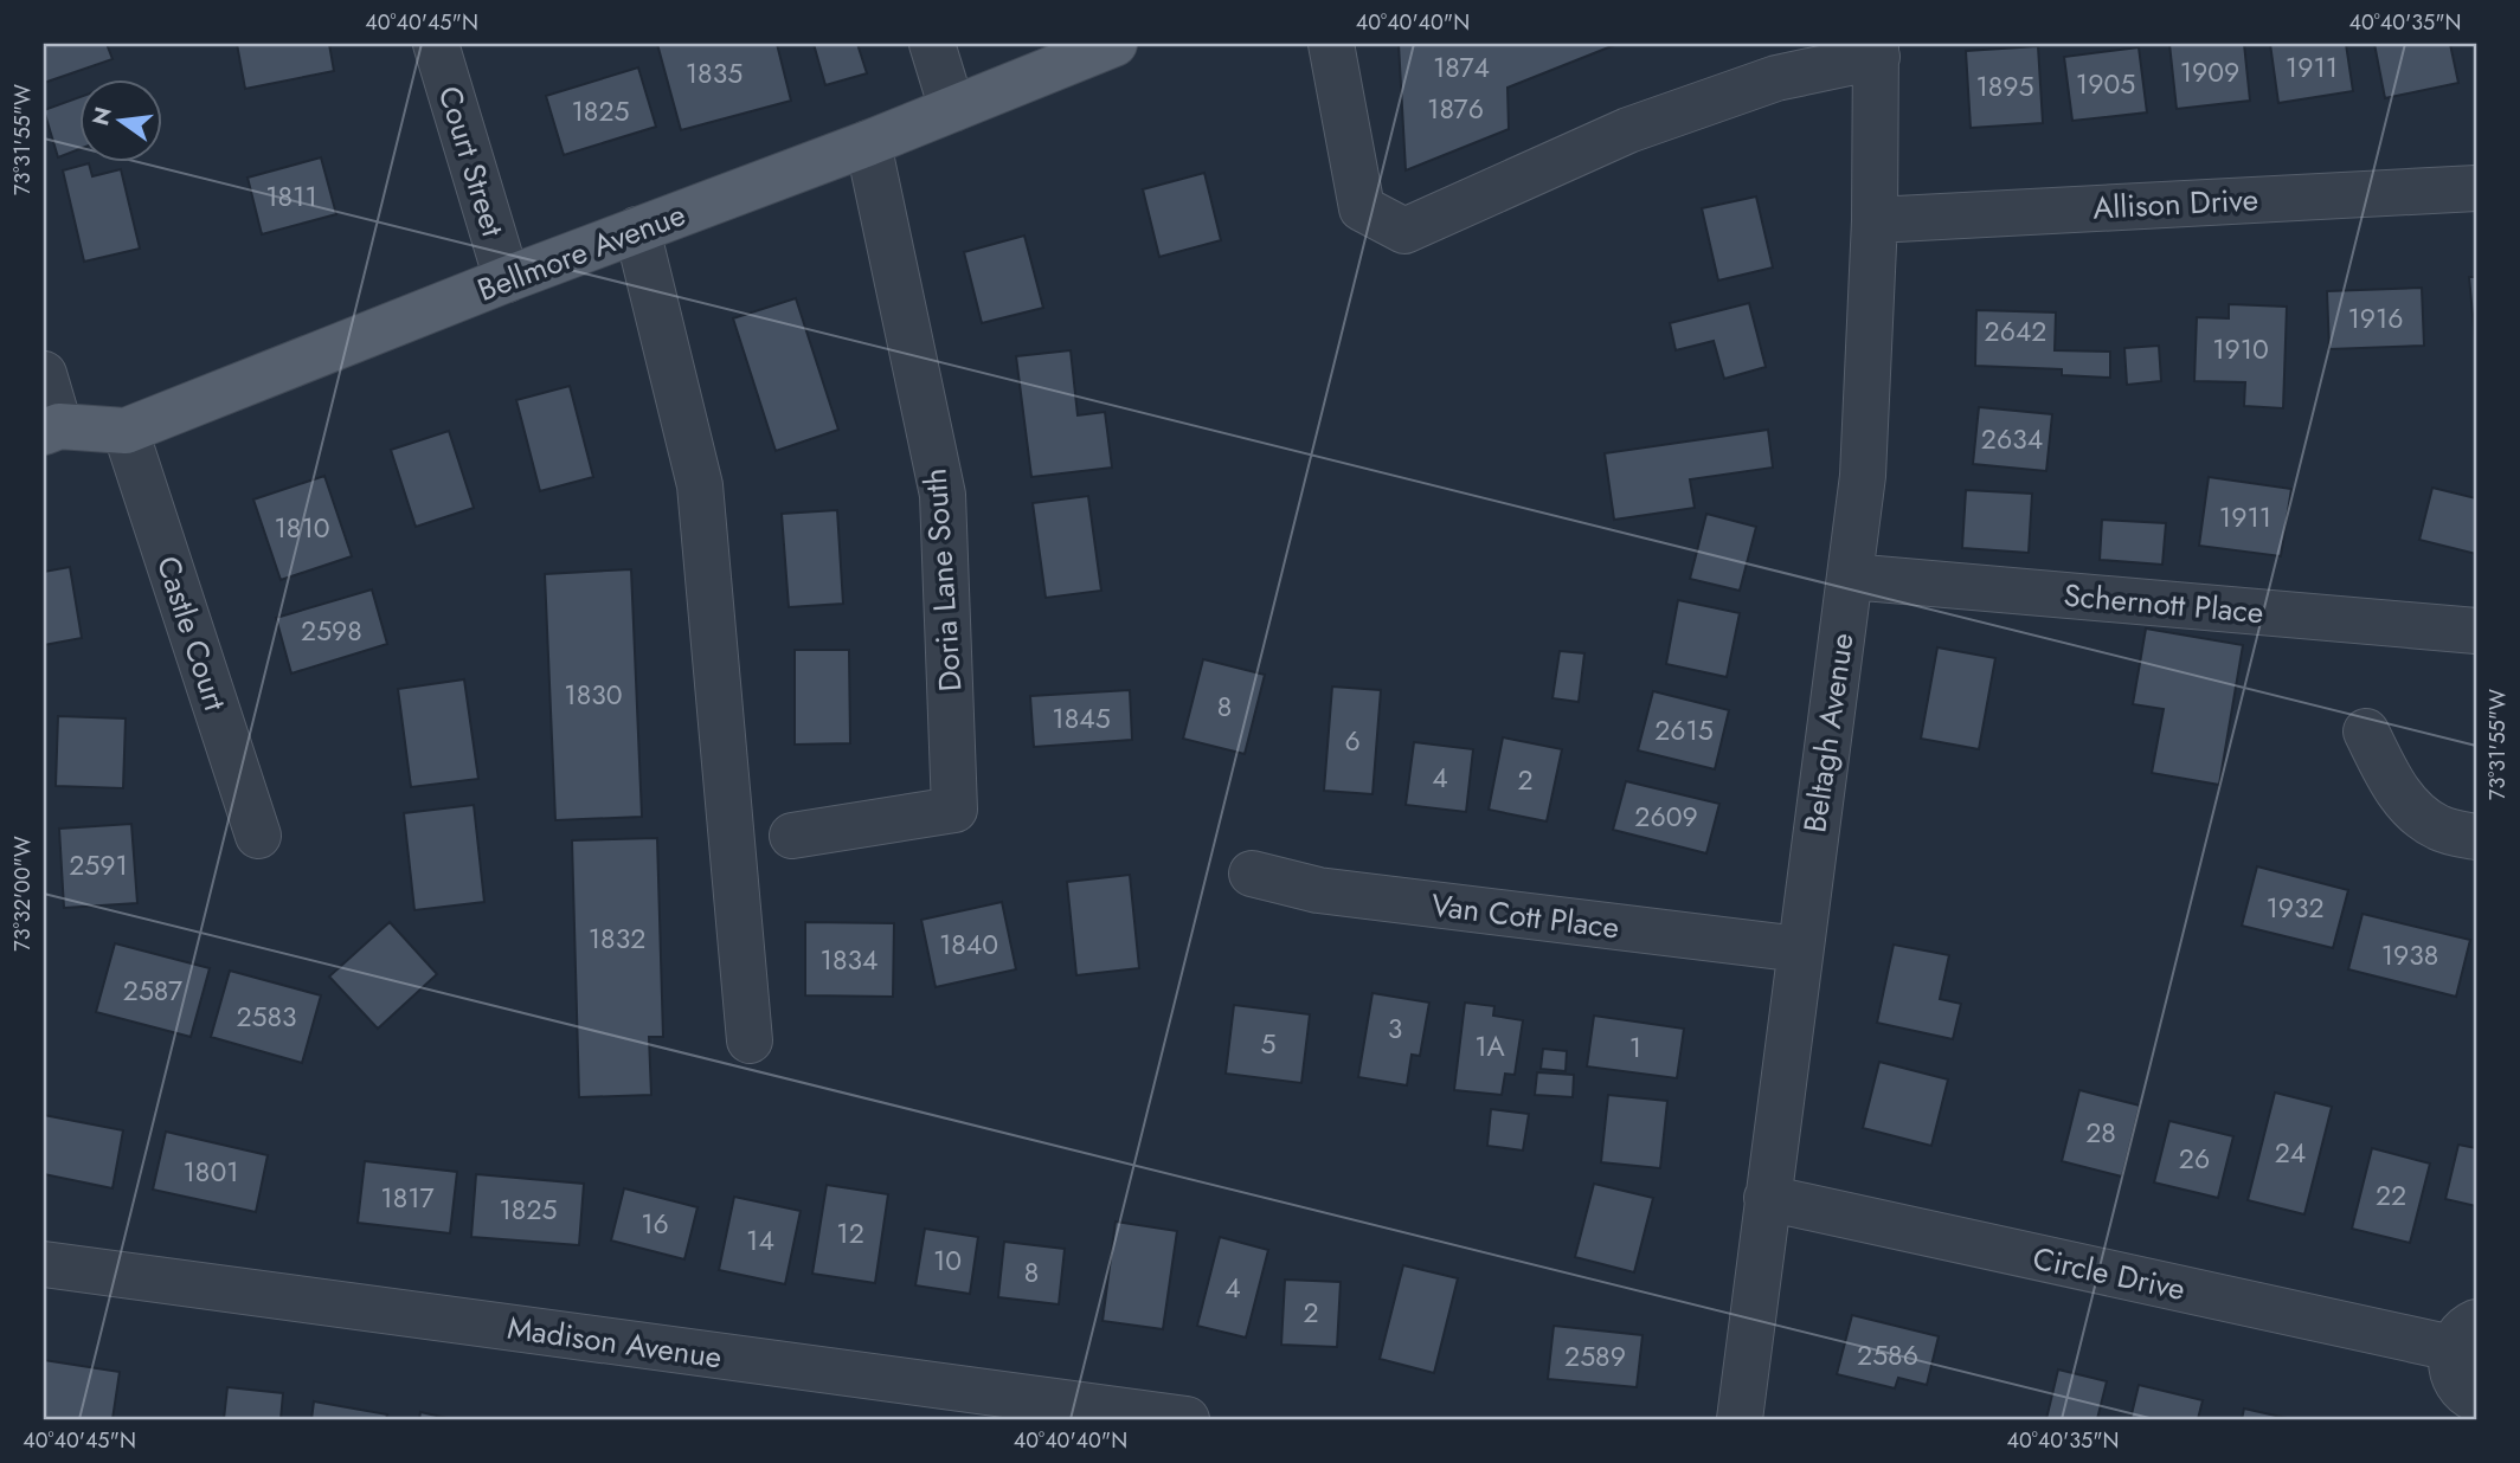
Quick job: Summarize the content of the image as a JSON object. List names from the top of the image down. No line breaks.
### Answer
{"streets":{"main road":["Bellmore Avenue"],"street":["Court Street","Allison Drive","Doria Lane South","Schernott Place","Castle Court","Beltagh Avenue","Van Cott Place","Circle Drive","Madison Avenue"]},"crossings":[["Court Street","Bellmore Avenue"],["Allison Drive","Beltagh Avenue"],["Bellmore Avenue","Doria Lane South"],["Bellmore Avenue","Castle Court"],["Schernott Place","Beltagh Avenue"],["Beltagh Avenue","Van Cott Place"],["Beltagh Avenue","Circle Drive"]],"house_numbers":["1874","1911","1909","1835","1905","1895","1876","1825","1811","1916","2642","1910","2634","1911","1810","2598","1830","8","1845","2615","6","4","2","2609","2591","1932","1832","1840","1938","1834","2587","2583","3","5","1A","1","28","24","26","1801","22","1817","1825","16","12","14","10","8","4","2","2586","2589"],"north":"left","coordinates":["40°40'45\"N","40°40'40\"N","40°40'35\"N","73°31'55\"W","73°32'00\"W"]}
